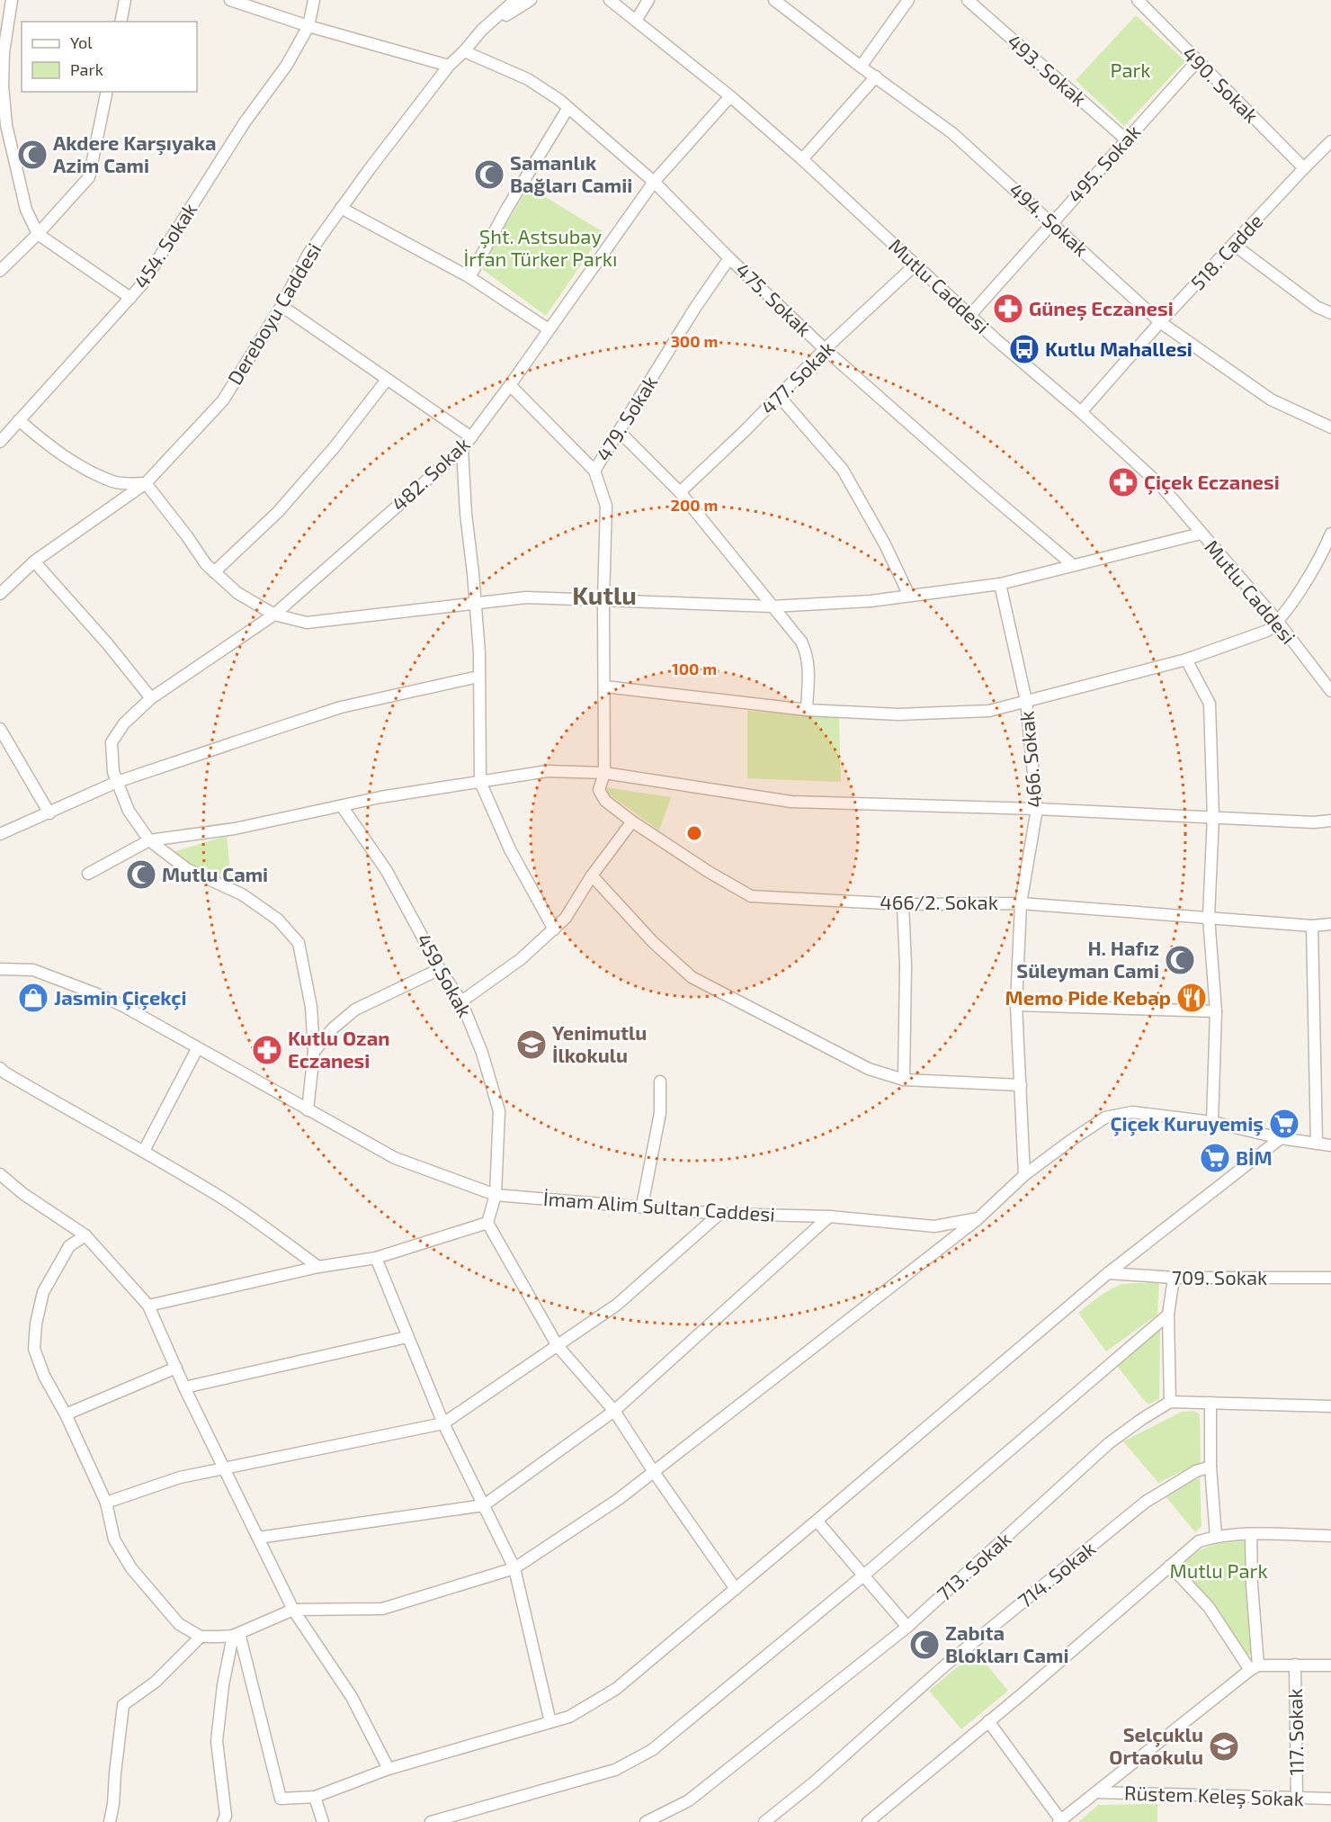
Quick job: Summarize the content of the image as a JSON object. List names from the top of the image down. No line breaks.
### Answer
{"streets":{"street":["493. Sokak","490. Sokak","495. Sokak","494. Sokak","454. Sokak","518. Cadde","Mutlu Caddesi","475. Sokak","Dereboyu Caddesi","477. Sokak","479. Sokak","482. Sokak","466. Sokak","466/2. Sokak","459.Sokak","İmam Alim Sultan Caddesi","709. Sokak","713. Sokak","714. Sokak","117. Sokak","Rüstem Keleş Sokak"]},"crossings":[["493. Sokak","495. Sokak"],["490. Sokak","495. Sokak"],["490. Sokak","518. Cadde"],["495. Sokak","494. Sokak"],["495. Sokak","Mutlu Caddesi"],["494. Sokak","518. Cadde"],["518. Cadde","Mutlu Caddesi"],["Mutlu Caddesi","477. Sokak"],["Mutlu Caddesi","482. Sokak"],["475. Sokak","Dereboyu Caddesi"],["475. Sokak","477. Sokak"],["475. Sokak","479. Sokak"],["475. Sokak","482. Sokak"],["466. Sokak","466/2. Sokak"],["459.Sokak","İmam Alim Sultan Caddesi"],["117. Sokak","Rüstem Keleş Sokak"]],"districts":["Kutlu"],"parks":["Park","Şht. Astsubay İrfan Türker Parkı","Mutlu Park"],"places":{"mosque":["Akdere Karşıyaka Azim Cami","Samanlık Bağları Camii","Mutlu Cami","H. Hafız Süleyman Cami","Zabıta Blokları Cami"],"pharmacy":["Güneş Eczanesi","Çiçek Eczanesi","Kutlu Ozan Eczanesi"],"bus stop":["Kutlu Mahallesi"],"shop":["Jasmin Çiçekçi"],"restaurant":["Memo Pide Kebap"],"school or university":["Yenimutlu İlkokulu","Selçuklu Ortaokulu"],"supermarket":["Çiçek Kuruyemiş","BİM"]},"legend":["Yol","Park"],"rings":["300 m","200 m","100 m"]}
